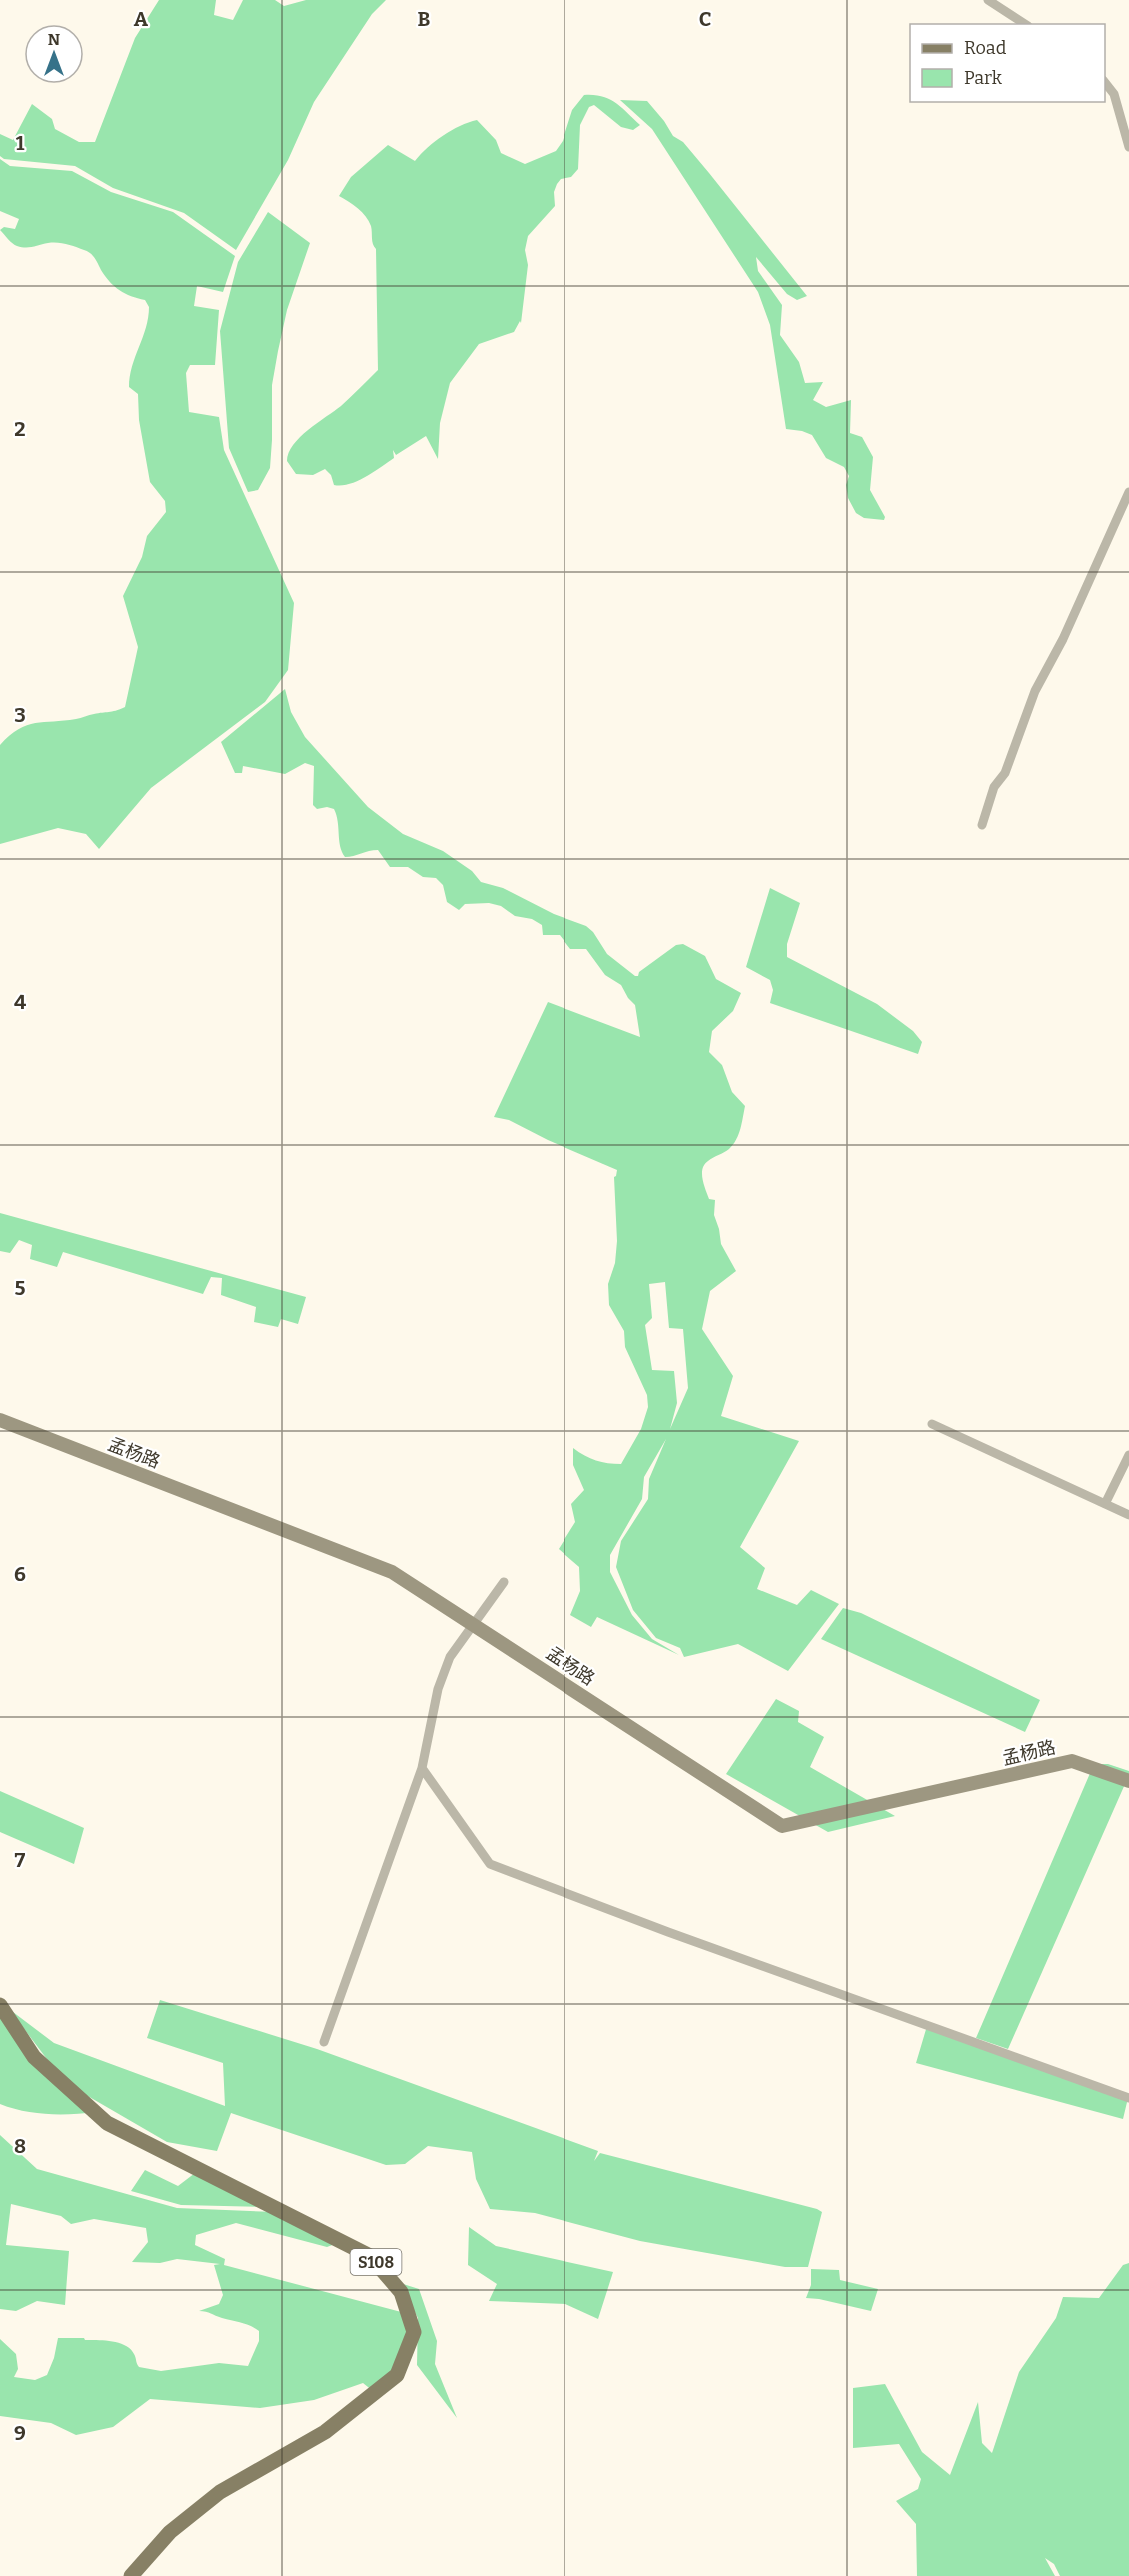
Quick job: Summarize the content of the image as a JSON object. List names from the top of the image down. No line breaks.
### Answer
{"streets":{"main road":["孟杨路","S108"]},"legend":["Road","Park"],"north":"top","grid":{"columns":["A","B","C"],"rows":["1","2","3","4","5","6","7","8","9"]}}
